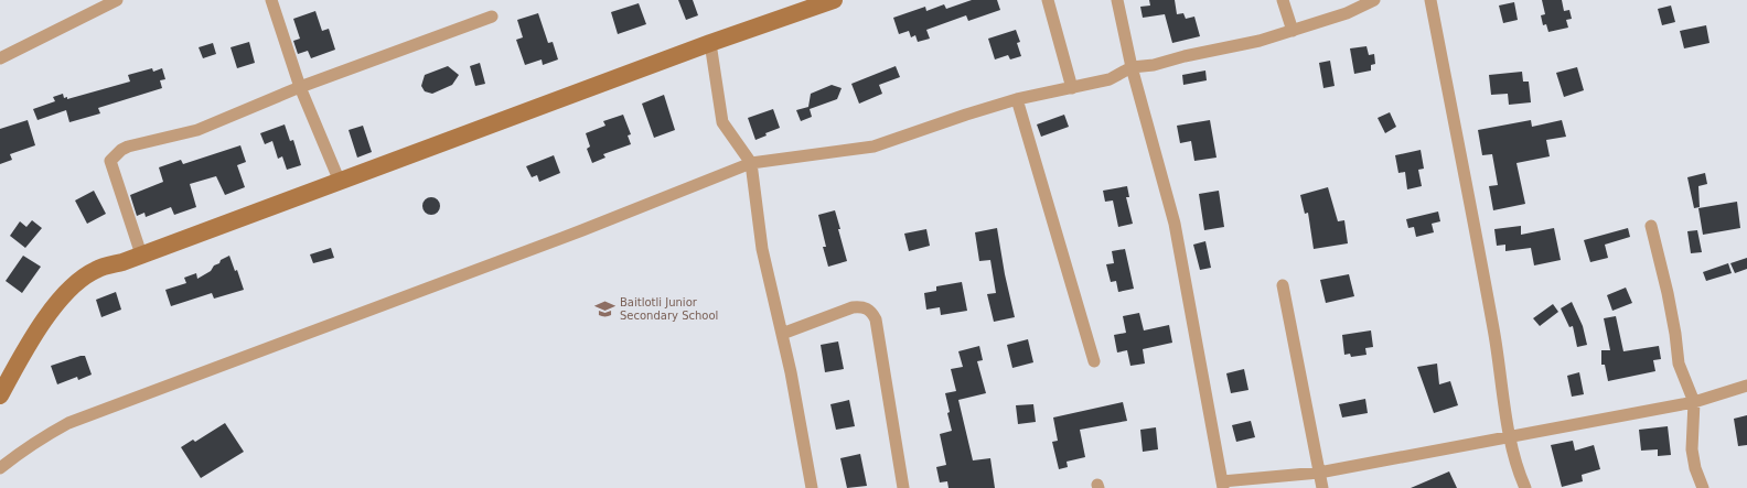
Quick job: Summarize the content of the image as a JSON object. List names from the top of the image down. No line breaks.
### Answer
{"places":{"school or university":["Baitlotli Junior Secondary School"]}}
